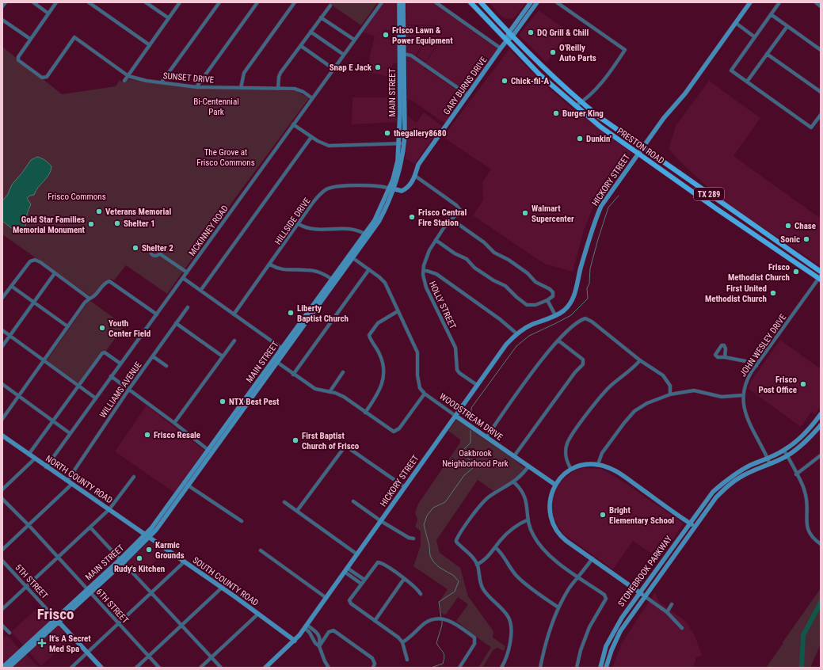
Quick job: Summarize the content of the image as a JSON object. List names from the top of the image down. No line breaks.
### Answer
{"streets":{"main road":["PRESTON ROAD","TX 289"],"street":["SUNSET DRIVE","GARY BURNS DRIVE","MAIN STREET","HICKORY STREET","HILLSIDE DRIVE","MCKINNEY ROAD","HOLLY STREET","JOHN WESLEY DRIVE","WILLIAMS AVENUE","WOODSTREAM DRIVE","NORTH COUNTY ROAD","STONEBROOK PARKWAY","5TH STREET","SOUTH COUNTY ROAD","6TH STREET"]},"crossings":[["SUNSET DRIVE","MCKINNEY ROAD"],["GARY BURNS DRIVE","MAIN STREET"],["GARY BURNS DRIVE","PRESTON ROAD"],["GARY BURNS DRIVE","HILLSIDE DRIVE"],["GARY BURNS DRIVE","HOLLY STREET"],["MAIN STREET","HILLSIDE DRIVE"],["MAIN STREET","WOODSTREAM DRIVE"],["MAIN STREET","NORTH COUNTY ROAD"],["MAIN STREET","5TH STREET"],["MAIN STREET","SOUTH COUNTY ROAD"],["MAIN STREET","6TH STREET"],["PRESTON ROAD","HICKORY STREET"],["PRESTON ROAD","JOHN WESLEY DRIVE"],["HICKORY STREET","HOLLY STREET"],["HICKORY STREET","WOODSTREAM DRIVE"],["HICKORY STREET","SOUTH COUNTY ROAD"],["MCKINNEY ROAD","NORTH COUNTY ROAD"],["JOHN WESLEY DRIVE","STONEBROOK PARKWAY"],["WILLIAMS AVENUE","NORTH COUNTY ROAD"],["NORTH COUNTY ROAD","SOUTH COUNTY ROAD"]],"districts":["Frisco"],"parks":["Bi-Centennial Park","The Grove at Frisco Commons","Frisco Commons","Oakbrook Neighborhood Park"],"places":{"other":["DQ Grill & Chill","Frisco Lawn & Power Equipment","O'Reilly Auto Parts","Snap E Jack","Chick-fil-A","Burger King","thegallery8680","Dunkin'","Veterans Memorial","Walmart Supercenter","Frisco Central Fire Station","Shelter 1","Gold Star Families Memorial Monument","Chase","Sonic","Shelter 2","Frisco Methodist Church","First United Methodist Church","Liberty Baptist Church","Youth Center Field","Frisco Post Office","NTX Best Pest","Frisco Resale","First Baptist Church of Frisco","Bright Elementary School","Karmic Grounds","Rudy's Kitchen"],"health":["It's A Secret Med Spa"]}}
